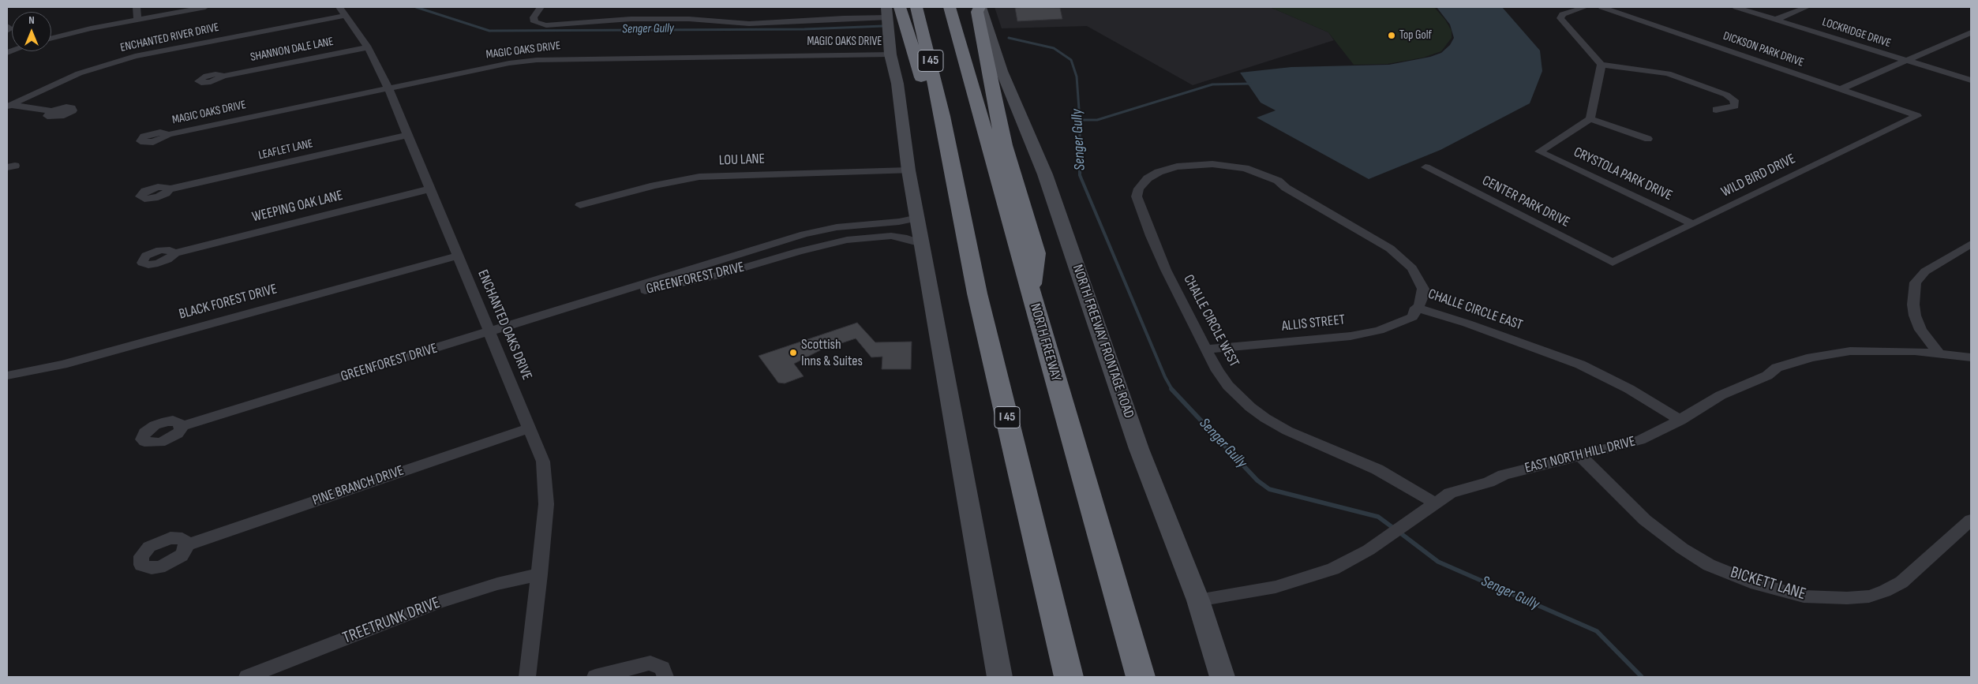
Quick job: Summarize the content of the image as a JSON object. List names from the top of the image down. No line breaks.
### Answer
{"streets":{"highway":["I 45","NORTH FREEWAY"],"main road":["NORTH FREEWAY FRONTAGE ROAD"],"street":["LOCKRIDGE DRIVE","ENCHANTED RIVER DRIVE","MAGIC OAKS DRIVE","SHANNON DALE LANE","DICKSON PARK DRIVE","LEAFLET LANE","LOU LANE","CRYSTOLA PARK DRIVE","WILD BIRD DRIVE","CENTER PARK DRIVE","WEEPING OAK LANE","GREENFOREST DRIVE","BLACK FOREST DRIVE","CHALLE CIRCLE EAST","CHALLE CIRCLE WEST","ALLIS STREET","ENCHANTED OAKS DRIVE","EAST NORTH HILL DRIVE","PINE BRANCH DRIVE","BICKETT LANE","TREETRUNK DRIVE"]},"crossings":[["ENCHANTED RIVER DRIVE","ENCHANTED OAKS DRIVE"],["MAGIC OAKS DRIVE","ENCHANTED OAKS DRIVE"],["SHANNON DALE LANE","ENCHANTED OAKS DRIVE"],["DICKSON PARK DRIVE","WILD BIRD DRIVE"],["LEAFLET LANE","ENCHANTED OAKS DRIVE"],["CRYSTOLA PARK DRIVE","WILD BIRD DRIVE"],["WILD BIRD DRIVE","CENTER PARK DRIVE"],["WEEPING OAK LANE","ENCHANTED OAKS DRIVE"],["GREENFOREST DRIVE","ENCHANTED OAKS DRIVE"],["BLACK FOREST DRIVE","ENCHANTED OAKS DRIVE"],["CHALLE CIRCLE EAST","CHALLE CIRCLE WEST"],["CHALLE CIRCLE EAST","ALLIS STREET"],["CHALLE CIRCLE EAST","EAST NORTH HILL DRIVE"],["CHALLE CIRCLE WEST","ALLIS STREET"],["CHALLE CIRCLE WEST","EAST NORTH HILL DRIVE"],["ENCHANTED OAKS DRIVE","PINE BRANCH DRIVE"],["ENCHANTED OAKS DRIVE","TREETRUNK DRIVE"],["NORTH FREEWAY FRONTAGE ROAD","EAST NORTH HILL DRIVE"],["EAST NORTH HILL DRIVE","BICKETT LANE"]],"water":["Senger Gully"],"places":["Top Golf","Scottish Inns & Suites"],"north":"top"}
